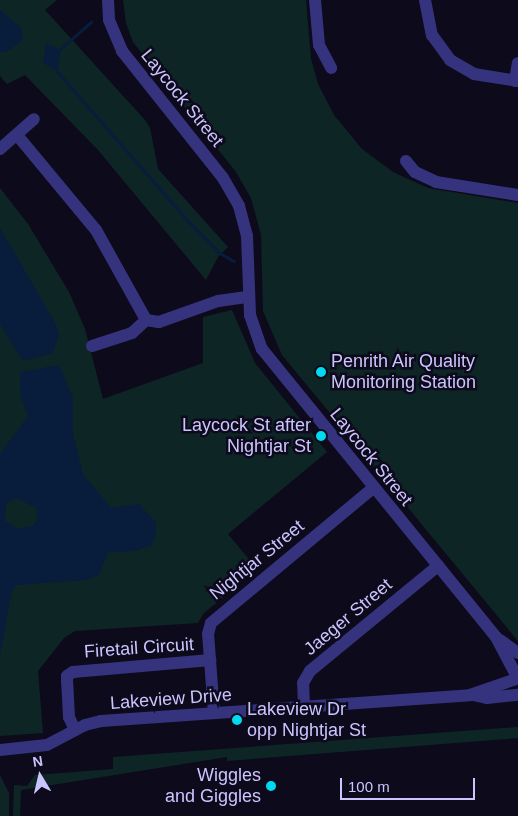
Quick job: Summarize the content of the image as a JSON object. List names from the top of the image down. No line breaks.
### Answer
{"streets":{"street":["Laycock Street","Nightjar Street","Jaeger Street","Firetail Circuit","Lakeview Drive"]},"crossings":[["Laycock Street","Nightjar Street"],["Laycock Street","Jaeger Street"],["Laycock Street","Lakeview Drive"],["Nightjar Street","Firetail Circuit"],["Nightjar Street","Lakeview Drive"],["Jaeger Street","Lakeview Drive"],["Firetail Circuit","Lakeview Drive"]],"places":["Penrith Air Quality Monitoring Station","Laycock St after Nightjar St","Lakeview Dr opp Nightjar St","Wiggles and Giggles"],"scale_bar":"100 m","north":"top"}
